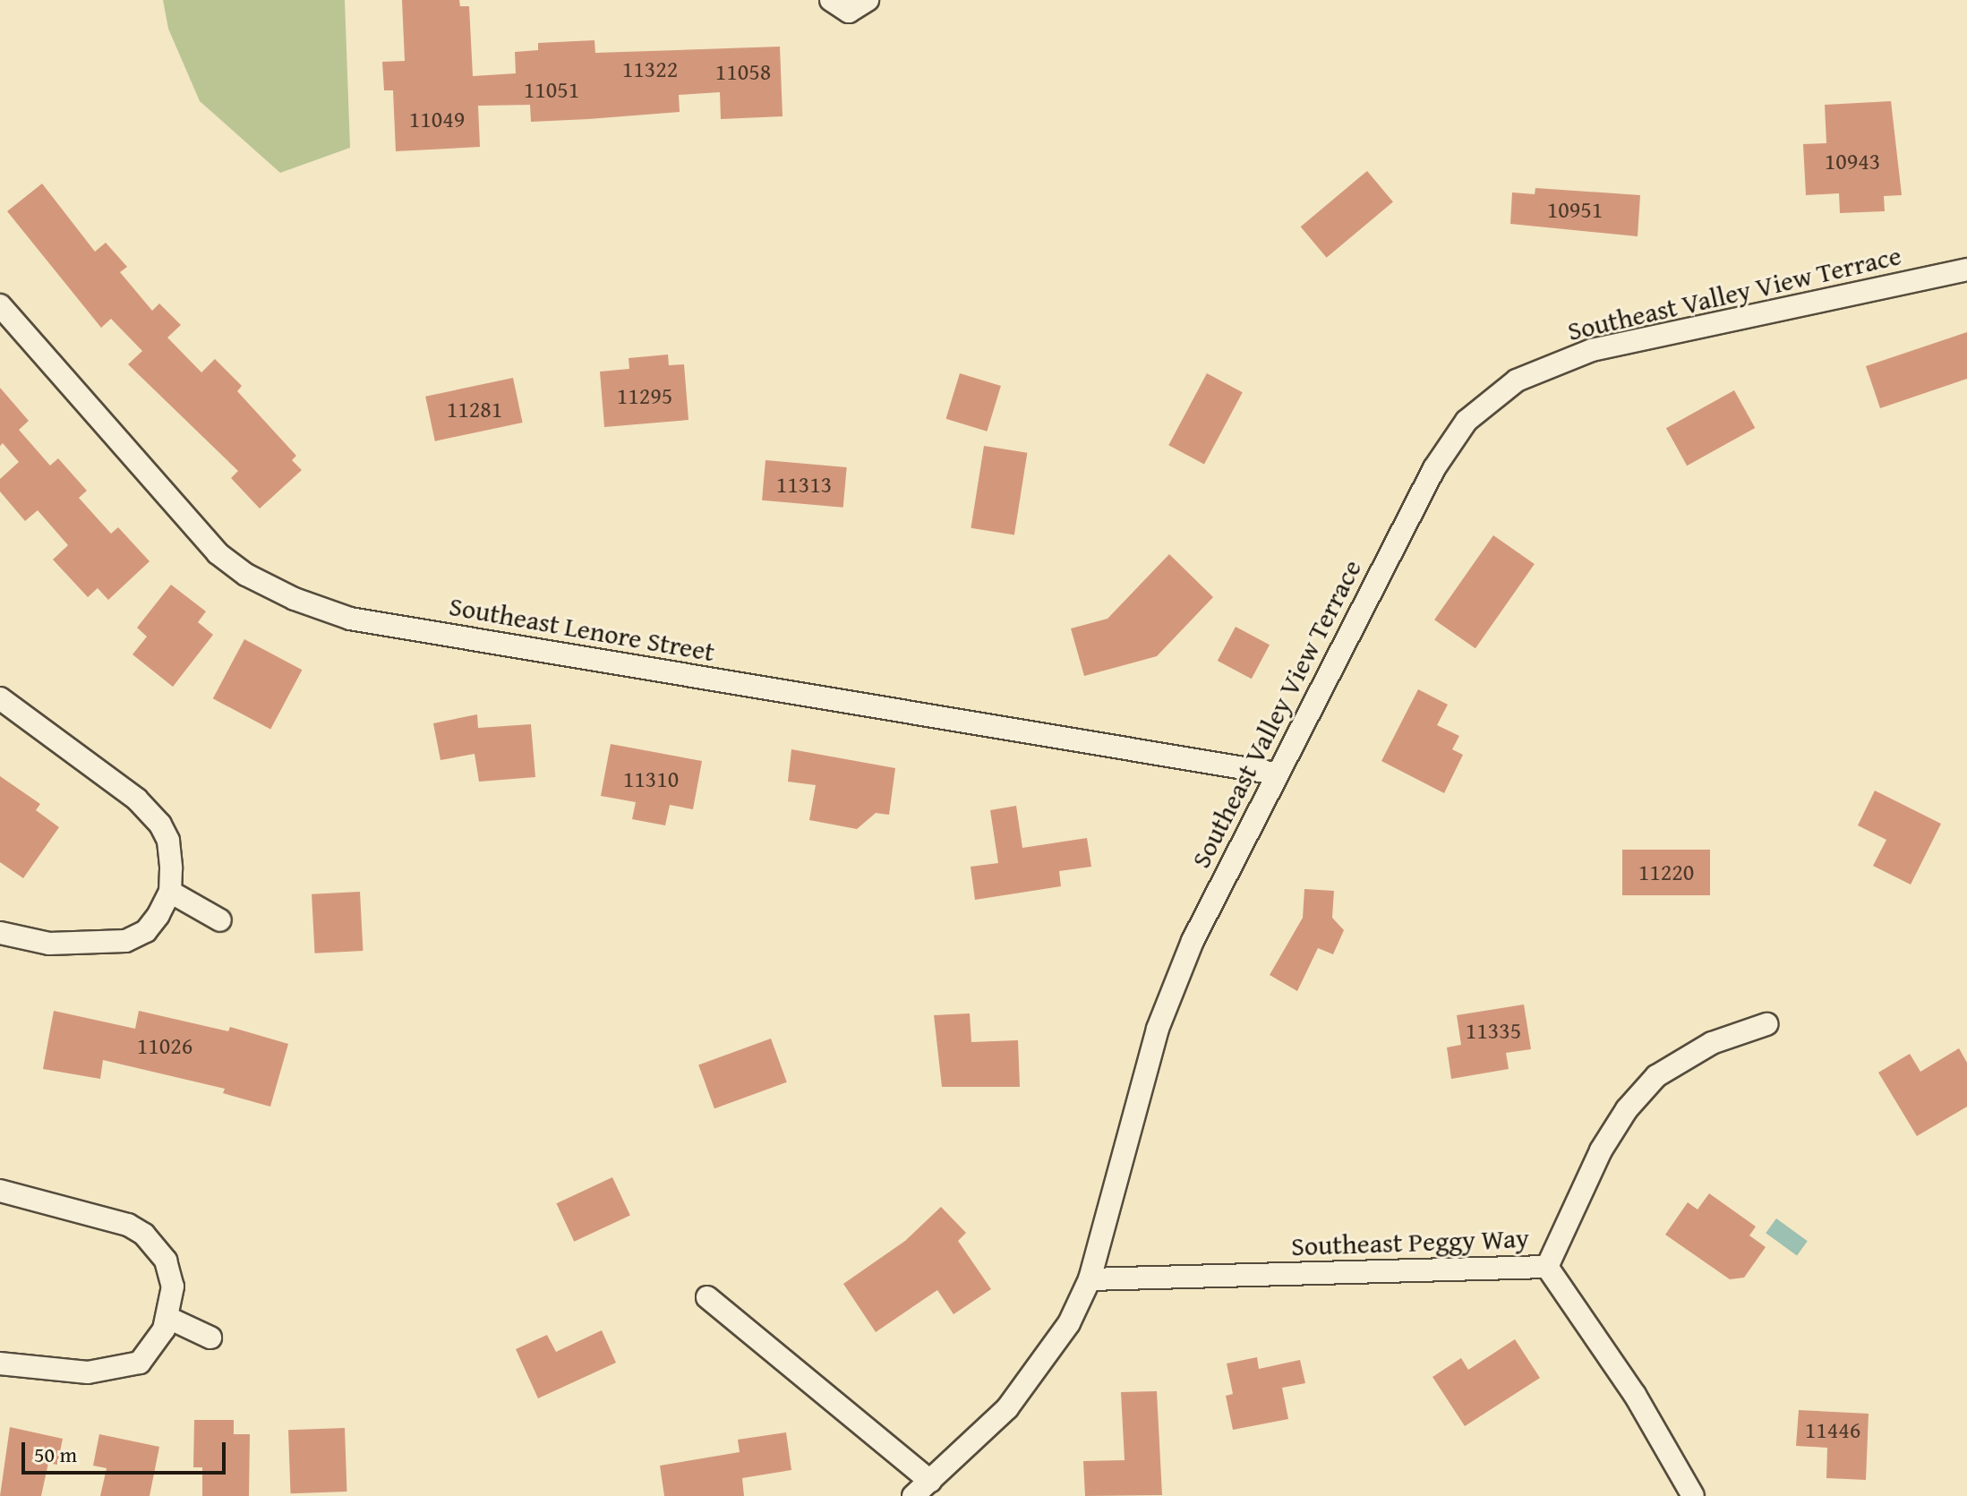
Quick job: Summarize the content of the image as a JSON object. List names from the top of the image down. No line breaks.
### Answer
{"streets":{"street":["Southeast Valley View Terrace","Southeast Lenore Street","Southeast Peggy Way"]},"crossings":[["Southeast Valley View Terrace","Southeast Lenore Street"],["Southeast Valley View Terrace","Southeast Peggy Way"]],"house_numbers":["11322","11058","11051","11049","10943","10951","11295","11281","11313","11310","11220","11335","11026","11446"],"scale_bar":"50 m"}
